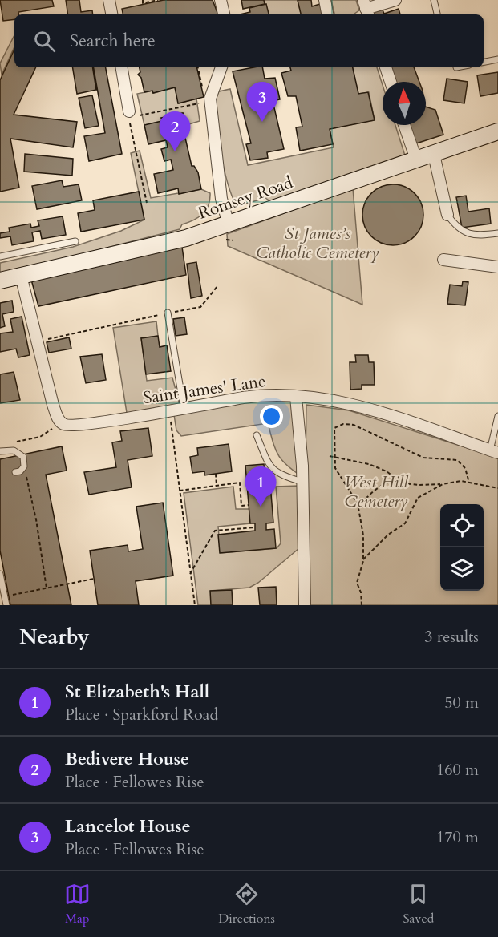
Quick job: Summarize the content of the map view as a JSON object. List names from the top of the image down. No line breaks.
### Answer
{"streets":{"main road":["Romsey Road"],"street":["Saint James' Lane"]},"parks":["St James’s Catholic Cemetery","West Hill Cemetery"],"north":"top","page":{"search":"Search here","pins":["3","2","1"],"heading":["Nearby","3 results"],"list":[{"mark":"1","name":"St Elizabeth's Hall","note":"Place · Sparkford Road","value":"50 m"},{"mark":"2","name":"Bedivere House","note":"Place · Fellowes Rise","value":"160 m"},{"mark":"3","name":"Lancelot House","note":"Place · Fellowes Rise","value":"170 m"}],"nav":["Map","Directions","Saved"]}}
